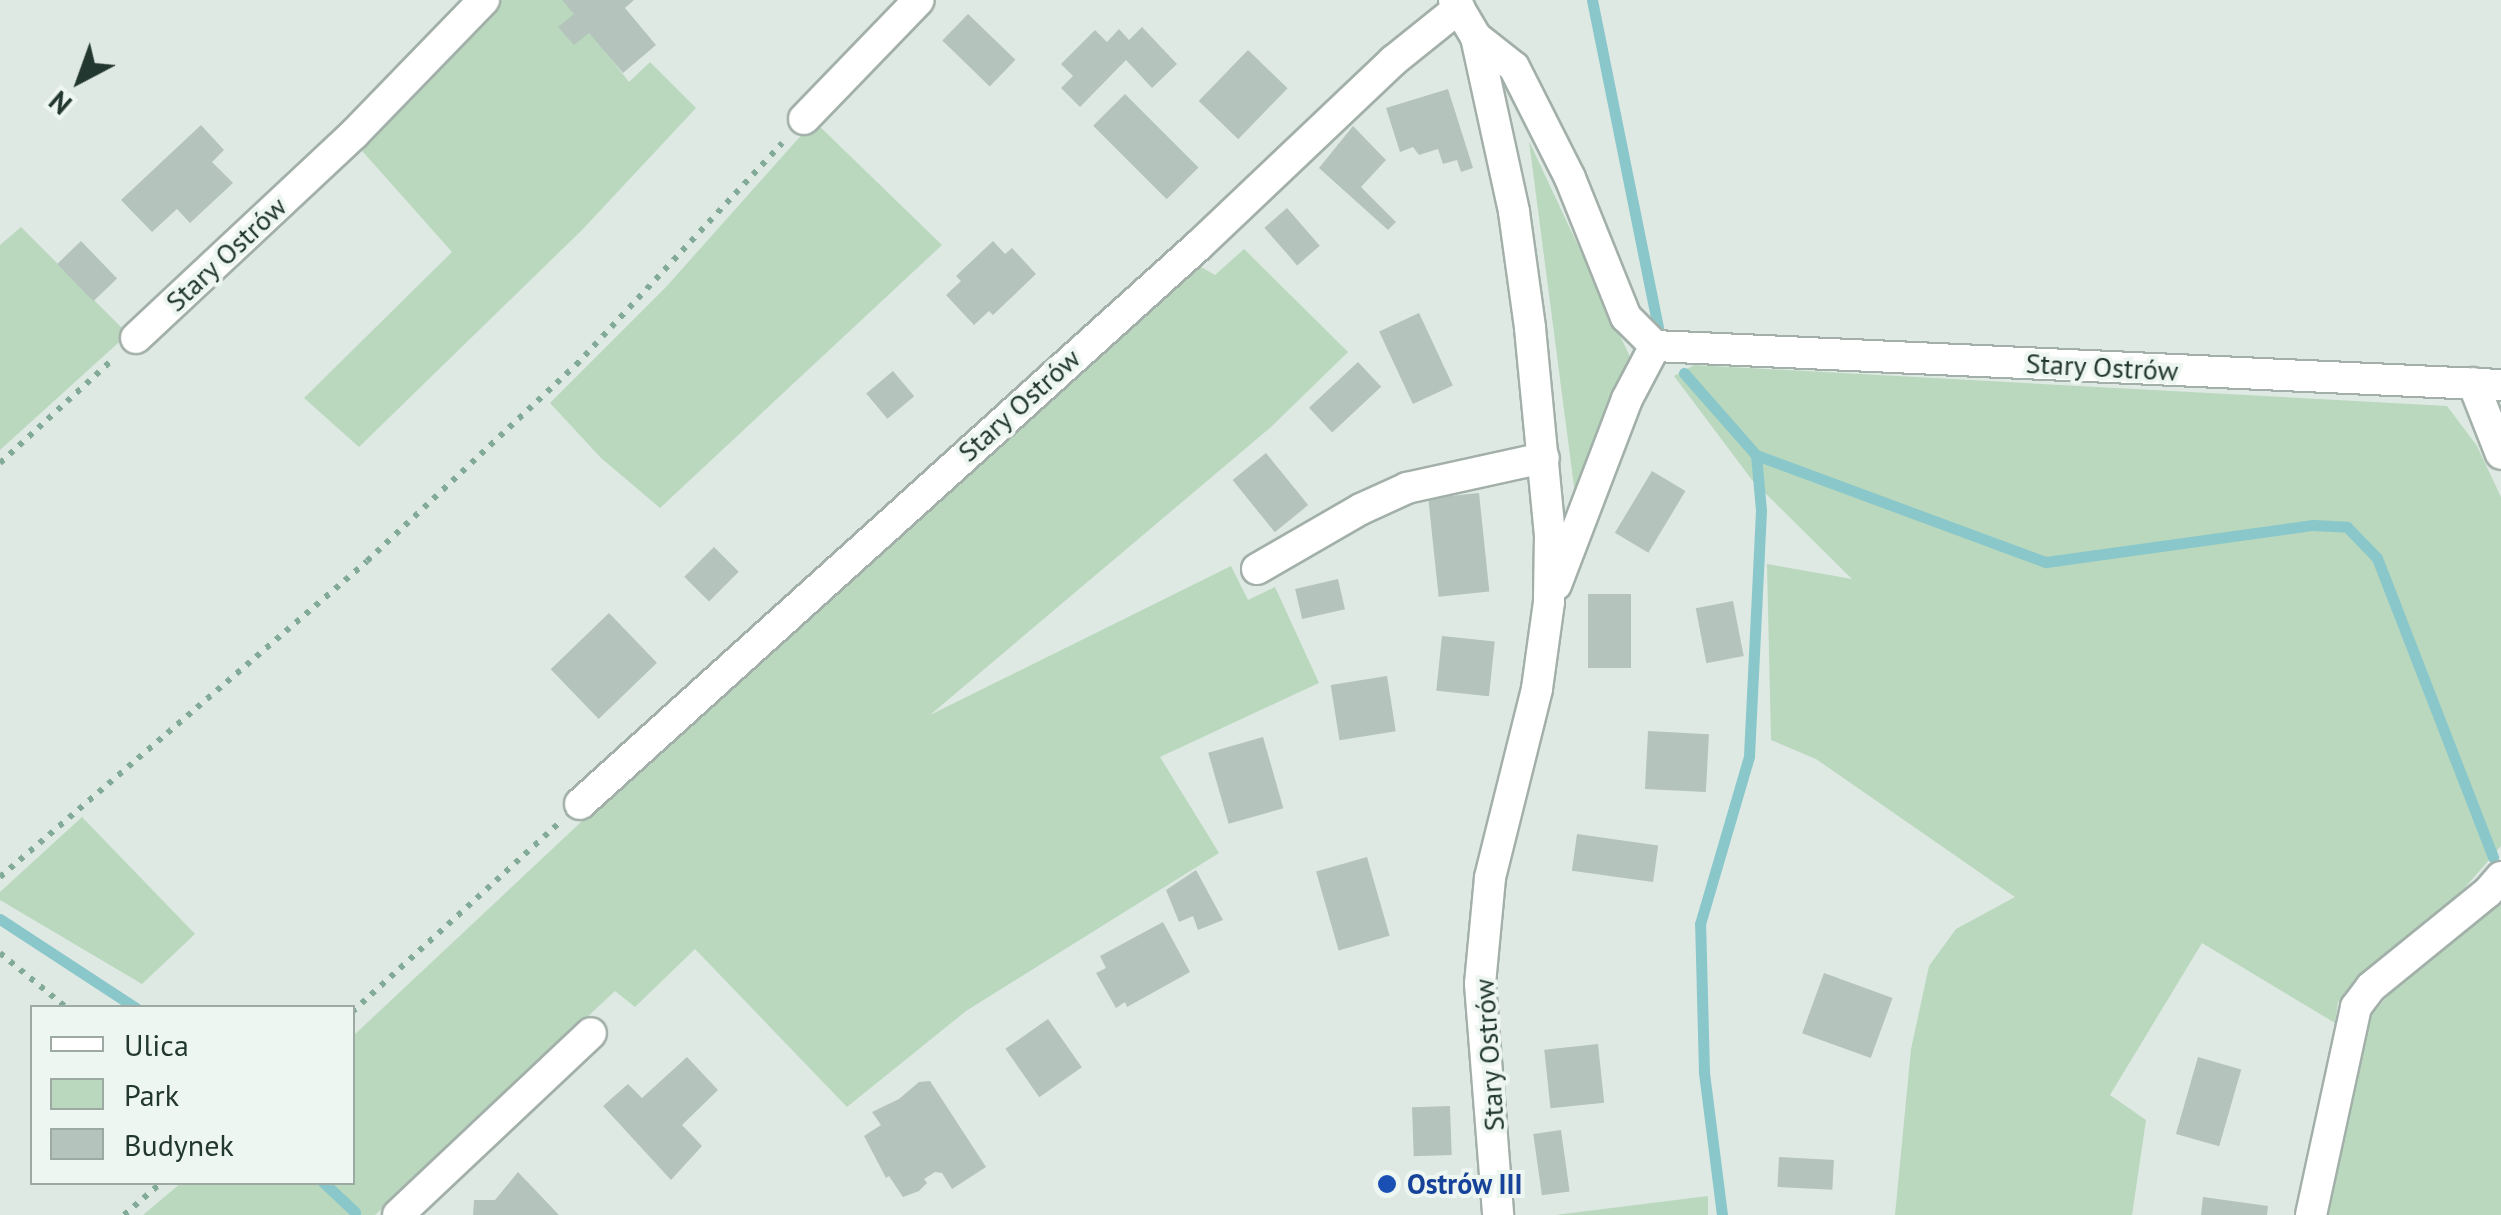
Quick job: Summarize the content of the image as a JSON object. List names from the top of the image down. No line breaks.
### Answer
{"streets":{"street":["Stary Ostrów"]},"places":["Ostrów III"],"legend":["Ulica","Park","Budynek"],"north":"bottom left"}
